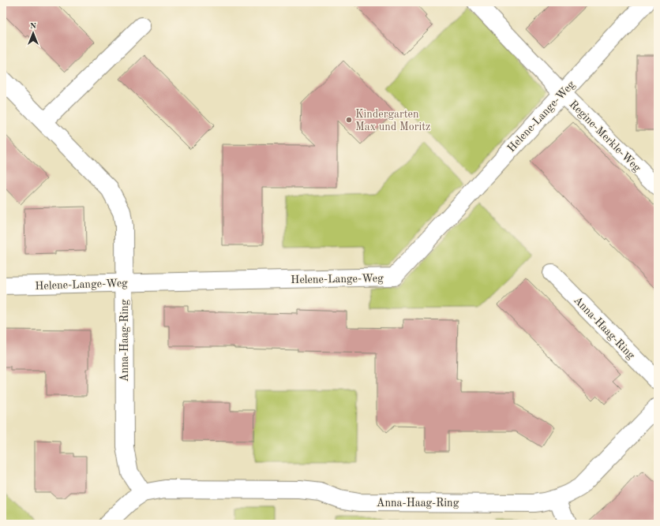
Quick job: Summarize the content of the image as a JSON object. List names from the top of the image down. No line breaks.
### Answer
{"streets":{"street":["Helene-Lange-Weg","Regine-Merkle-Weg","Anna-Haag-Ring"]},"crossings":[["Helene-Lange-Weg","Regine-Merkle-Weg"],["Helene-Lange-Weg","Anna-Haag-Ring"]],"places":["Kindergarten Max und Moritz"],"north":"top"}
